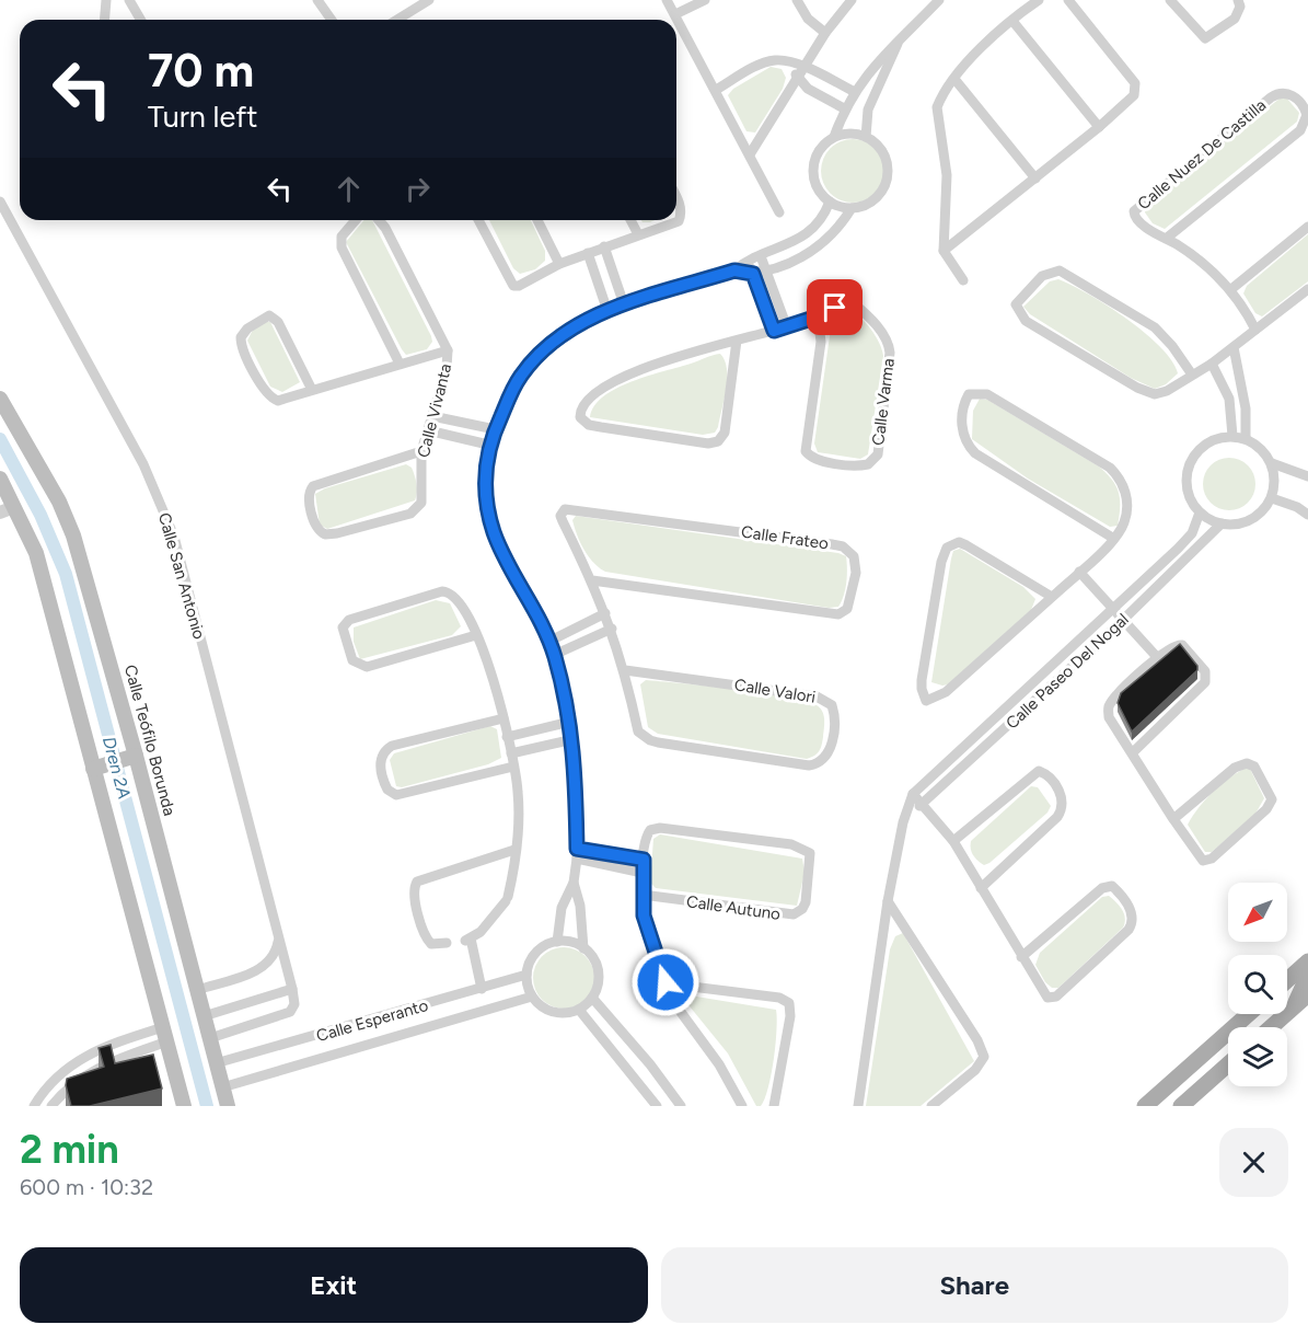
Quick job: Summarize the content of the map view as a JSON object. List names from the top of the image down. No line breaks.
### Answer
{"streets":{"main road":["Calle Teófilo Borunda"],"street":["Calle Nuez De Castilla","Calle Varma","Calle Vivanta","Calle Frateo","Calle San Antonio","Calle Paseo Del Nogal","Calle Valori","Calle Autuno","Calle Esperanto"]},"crossings":[["Calle Teófilo Borunda","Calle Esperanto"]],"water":["Dren 2A"],"north":"bottom left","page":{"turn":["70 m","Turn left"],"heading":["2 min","600 m · 10:32"],"buttons":["Exit","Share"]}}
